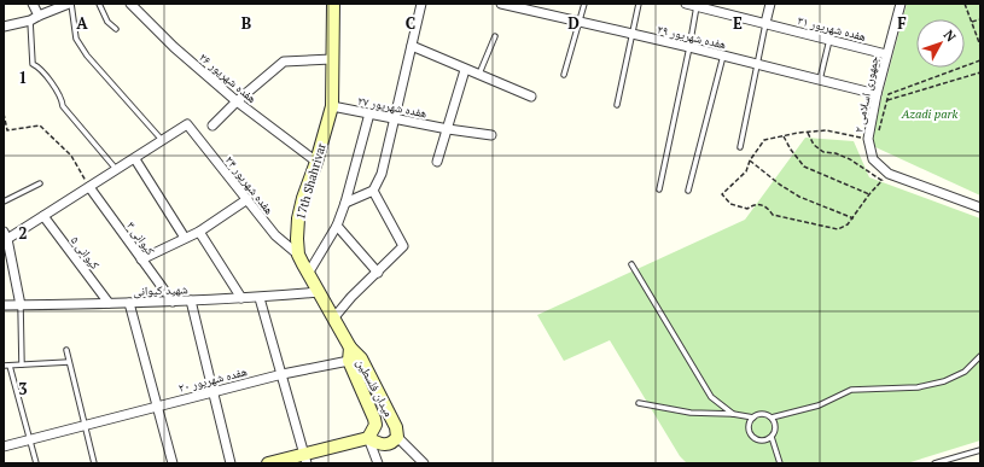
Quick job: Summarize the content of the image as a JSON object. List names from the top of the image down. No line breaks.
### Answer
{"streets":{"street":["هفده شهریور ۳۱","هفده شهریور ۲۹","هفده شهریور ۲۶","جمهوری اسلامی ۲","هفده شهریور ۲۷","17th Shahrivar","هفده شهریور ۲۴","کیوانی ۳","کیوانی ۵","شهید کیوانی","هفده شهریور ۲۰","میدان فلسطین"]},"crossings":[["هفده شهریور ۳۱","جمهوری اسلامی ۲"],["هفده شهریور ۲۹","جمهوری اسلامی ۲"],["هفده شهریور ۲۶","17th Shahrivar"],["هفده شهریور ۲۷","17th Shahrivar"],["17th Shahrivar","هفده شهریور ۲۴"],["17th Shahrivar","شهید کیوانی"],["17th Shahrivar","میدان فلسطین"],["کیوانی ۳","شهید کیوانی"],["کیوانی ۵","شهید کیوانی"],["هفده شهریور ۲۰","میدان فلسطین"]],"parks":["Azadi park"],"north":"top right","grid":{"columns":["A","B","C","D","E","F"],"rows":["1","2","3"]}}
